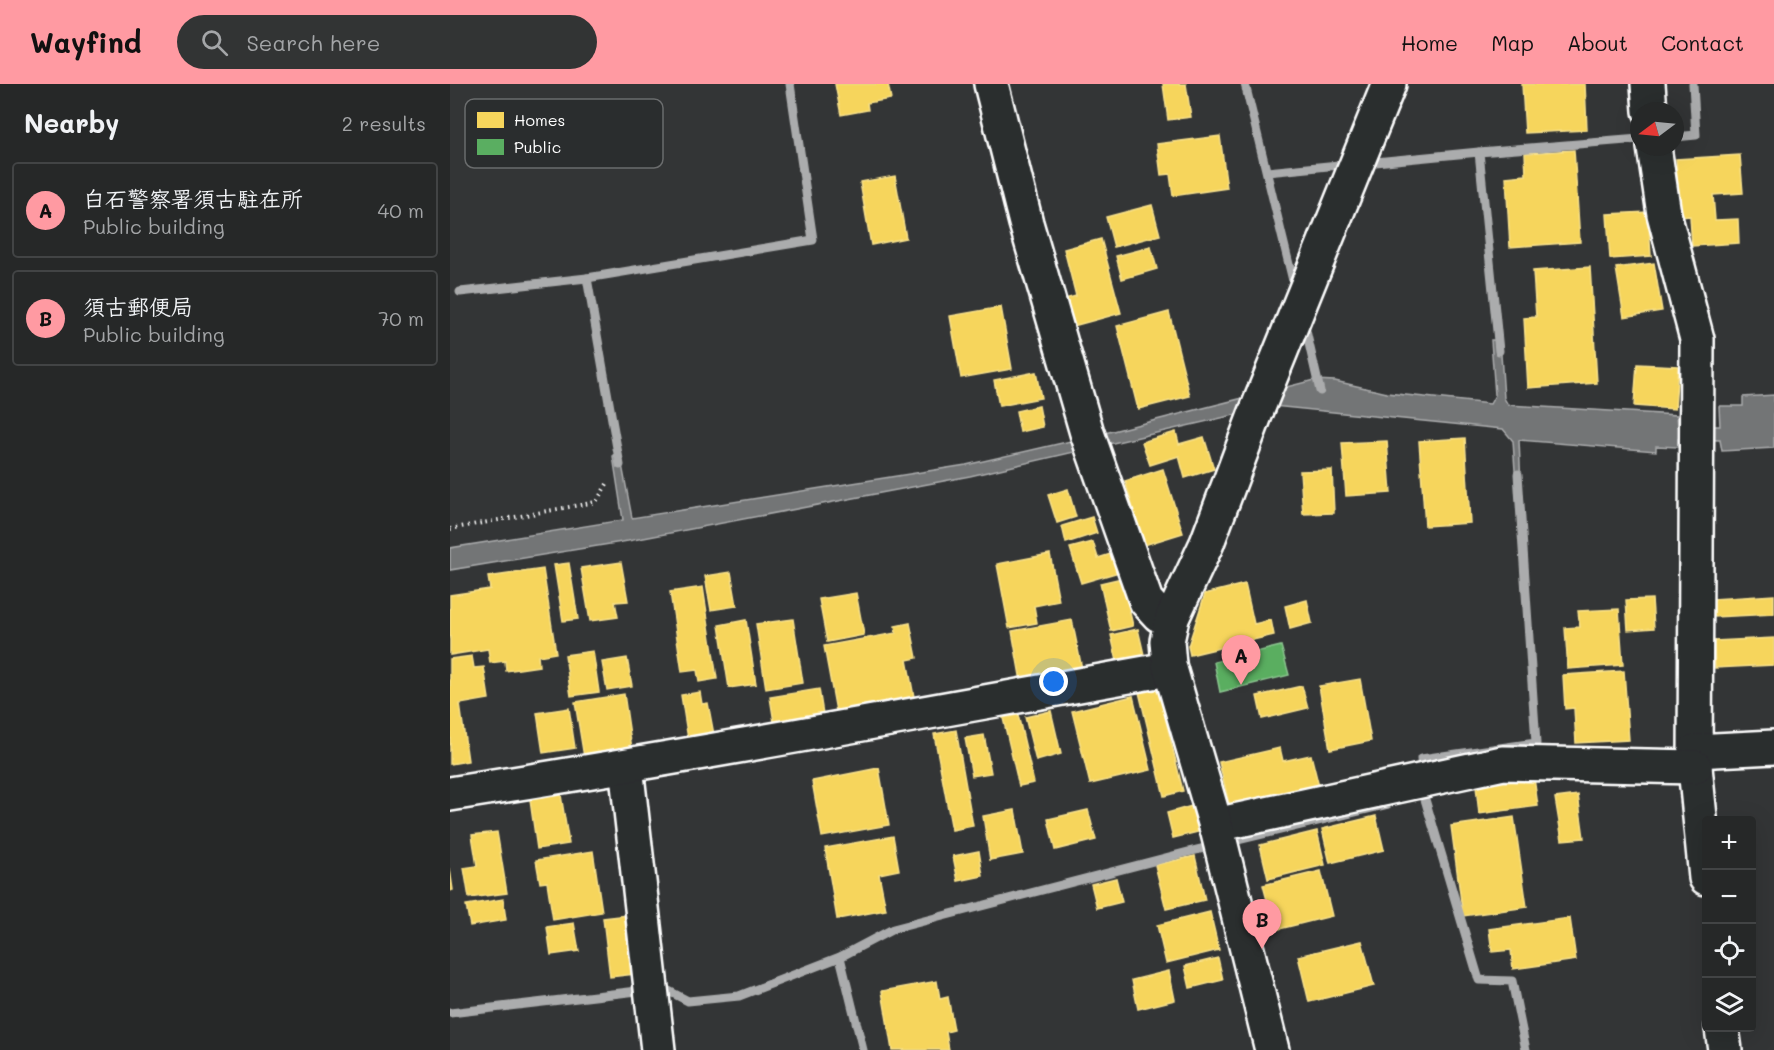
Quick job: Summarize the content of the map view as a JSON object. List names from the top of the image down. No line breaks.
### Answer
{"legend":["Homes","Public"],"north":"left","page":{"header":"Wayfind","search":"Search here","nav":["Home","Map","About","Contact"],"heading":["Nearby","2 results"],"list":[{"mark":"A","name":"白石警察署須古駐在所","note":"Public building","value":"40 m"},{"mark":"B","name":"須古郵便局","note":"Public building","value":"70 m"}],"pins":["A","B"],"map_buttons":["+","−"]}}
